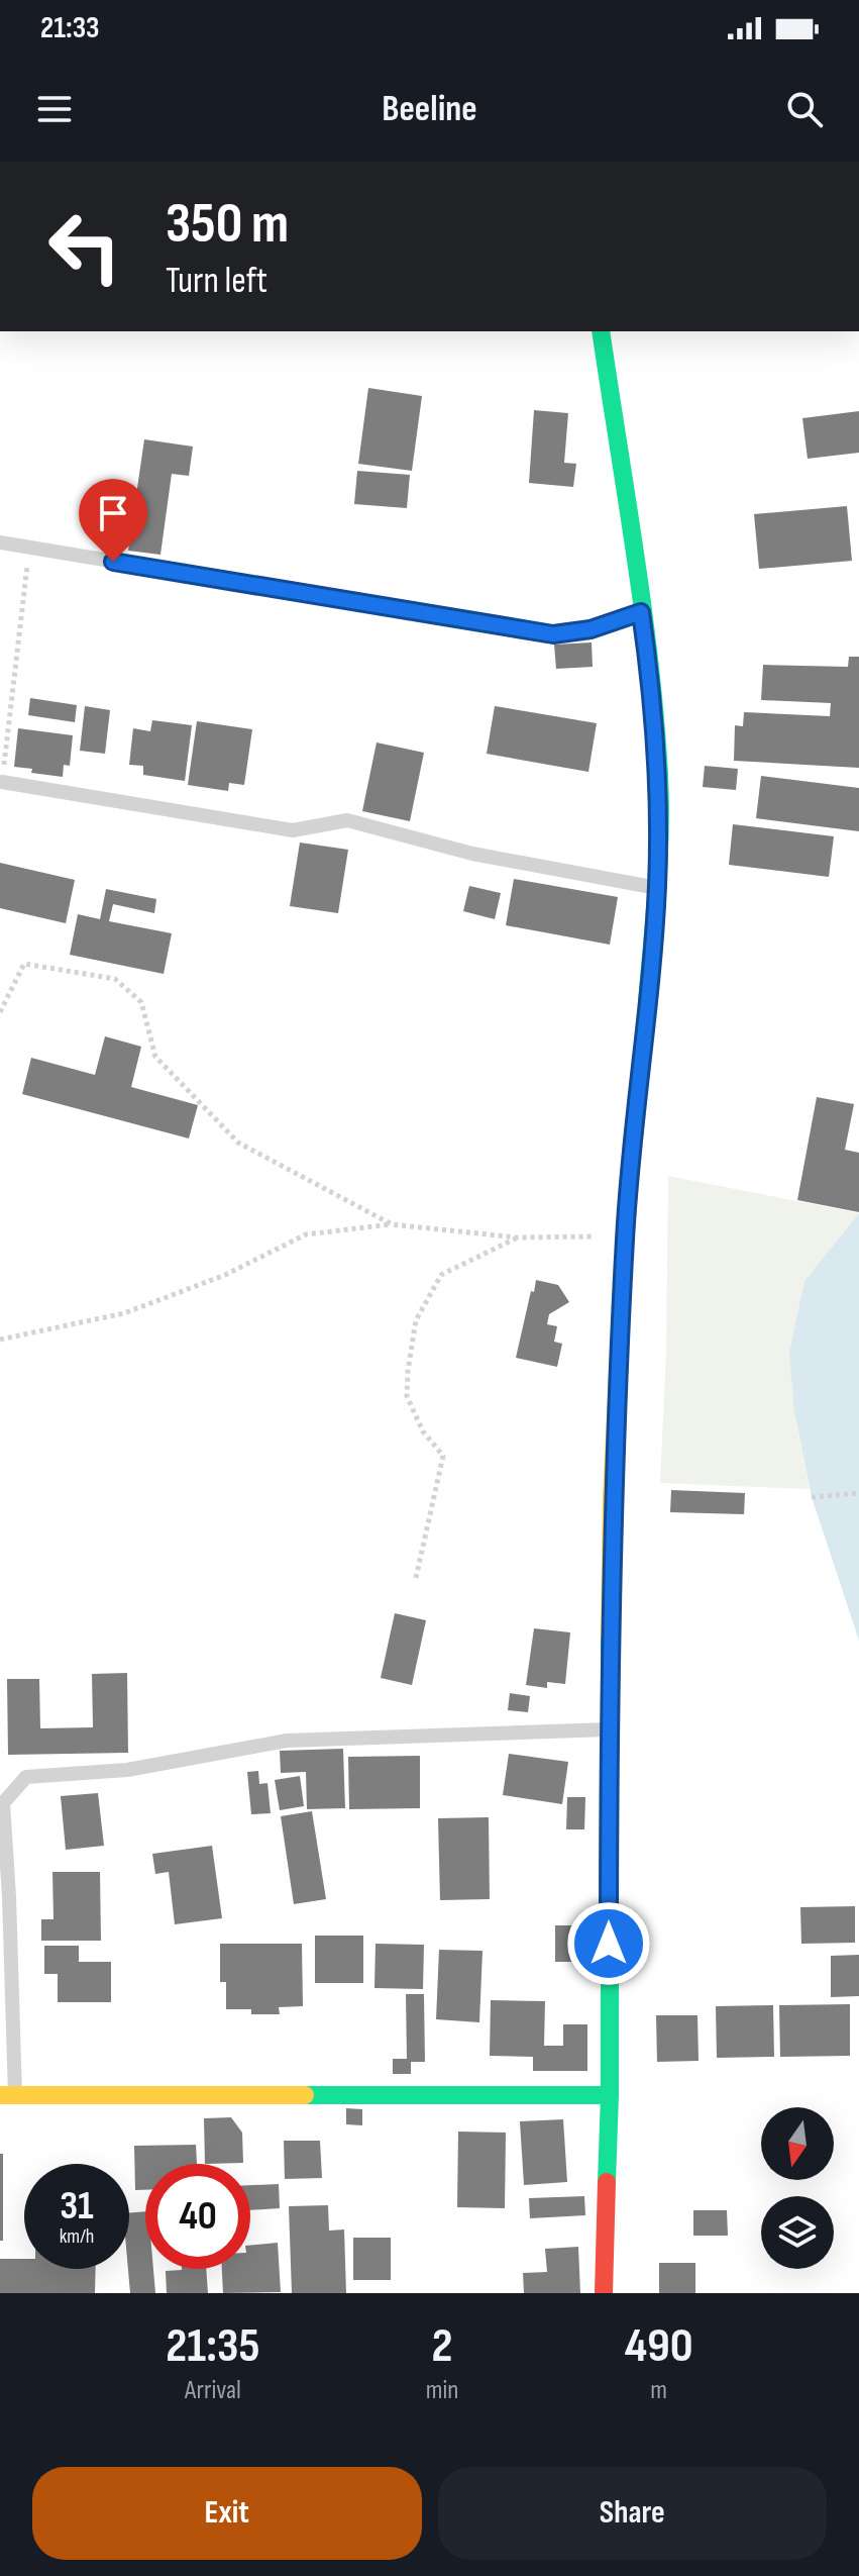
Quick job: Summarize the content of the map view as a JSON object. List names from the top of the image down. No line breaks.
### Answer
{"north":"bottom","page":{"status":"21:33","header":"Beeline","turn":["350 m","Turn left"],"speed":"31 km/h","limit":"40","eta":["21:35","Arrival","2","min","490","m"],"buttons":["Exit","Share"]}}
